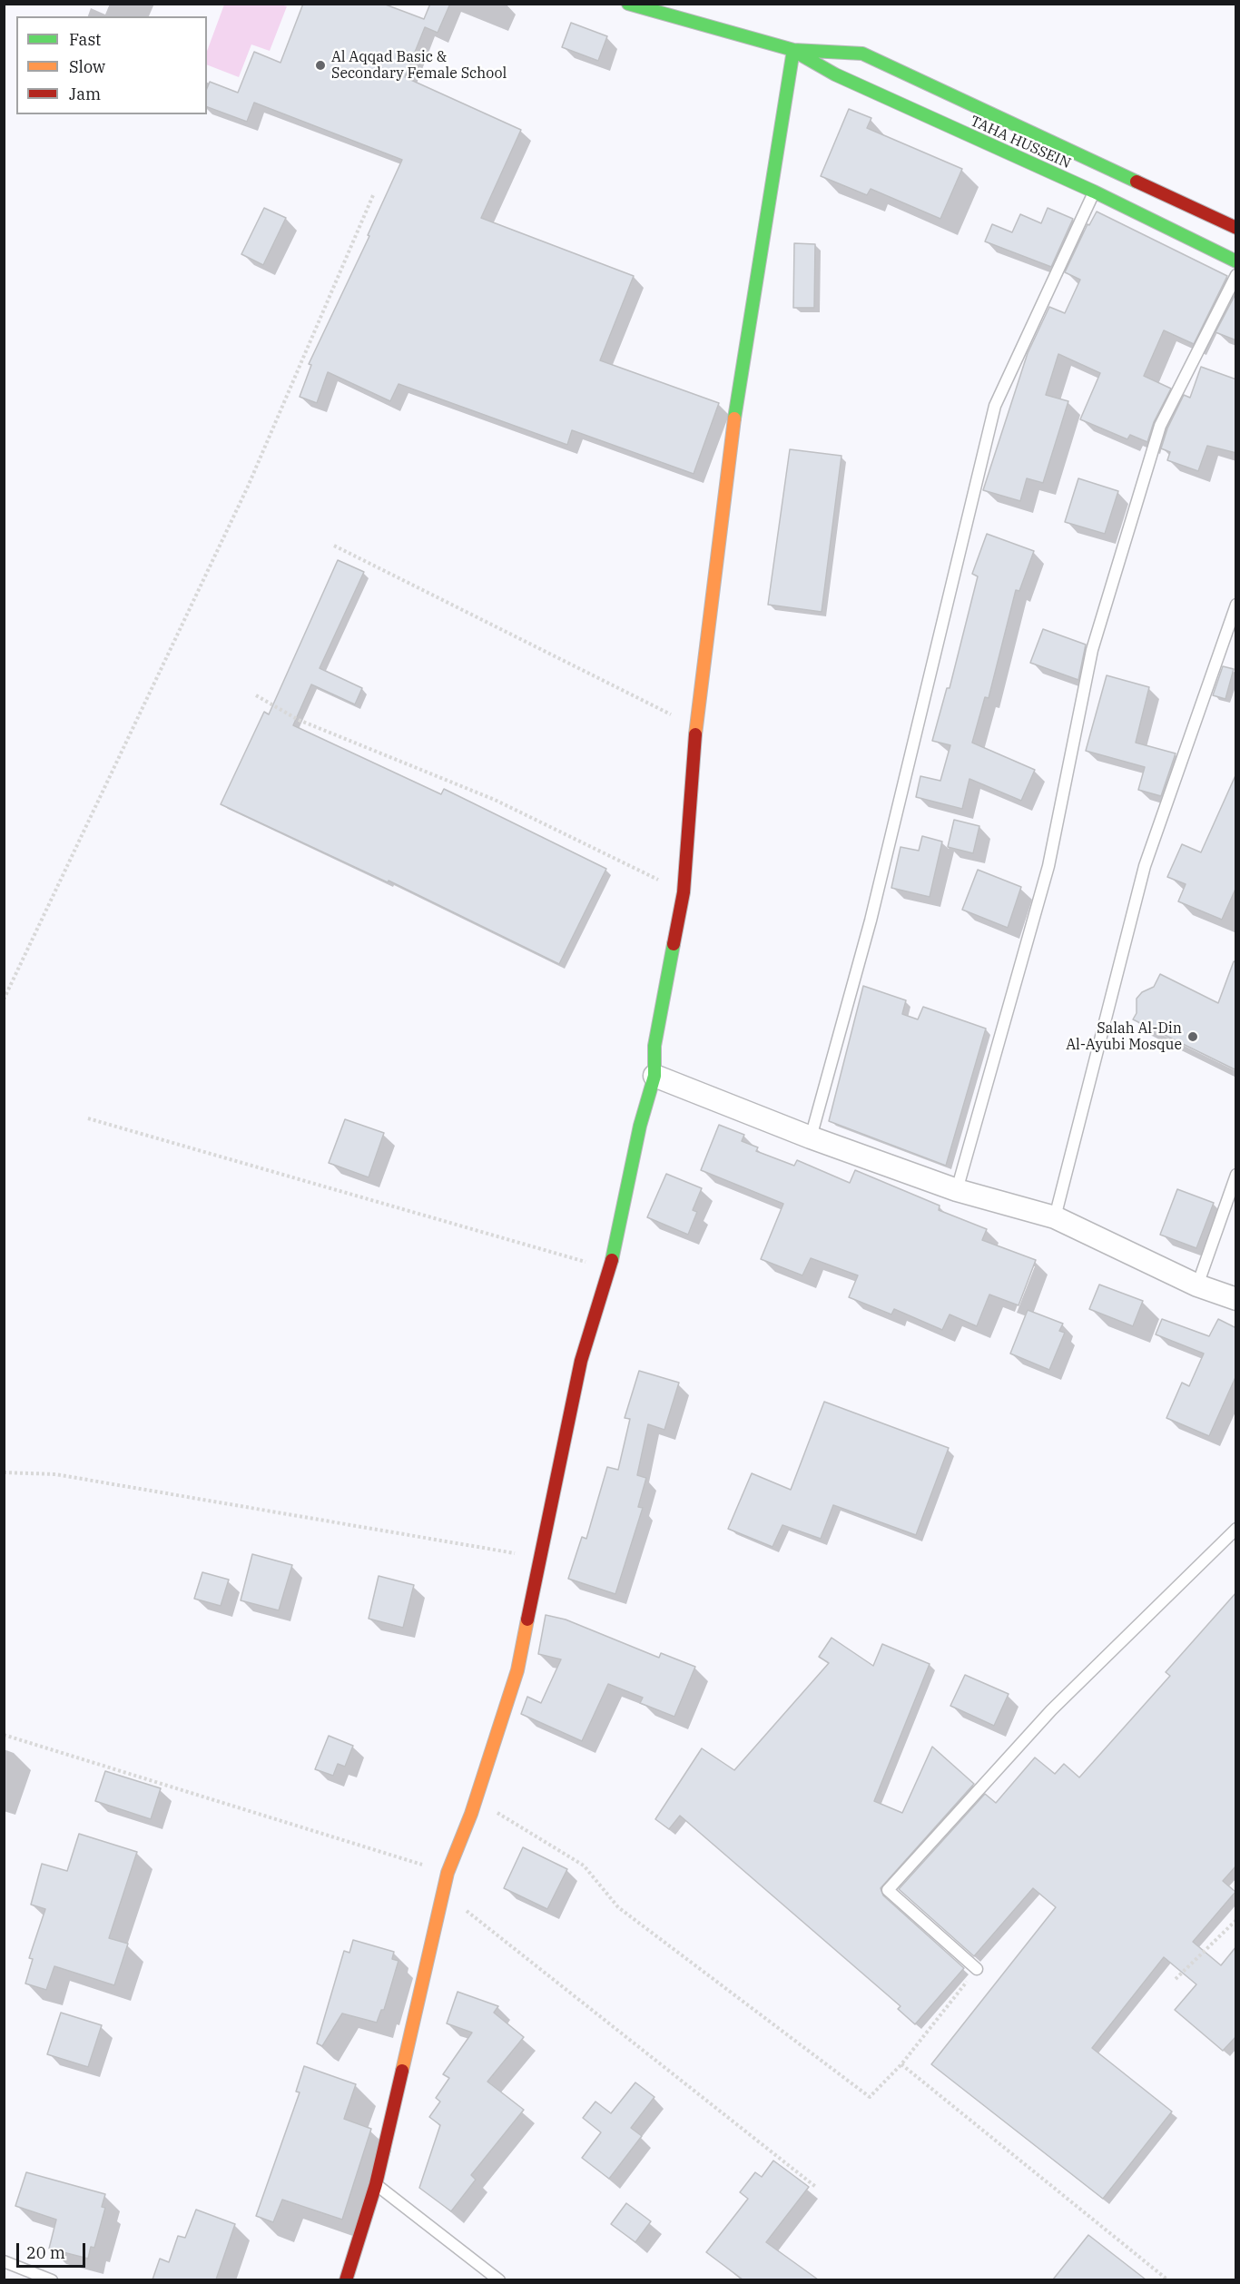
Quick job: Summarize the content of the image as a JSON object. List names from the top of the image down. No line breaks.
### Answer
{"streets":{"street":["TAHA HUSSEIN"]},"places":["Al Aqqad Basic & Secondary Female School","Salah Al-Din Al-Ayubi Mosque"],"legend":["Fast","Slow","Jam"],"scale_bar":"20 m"}
